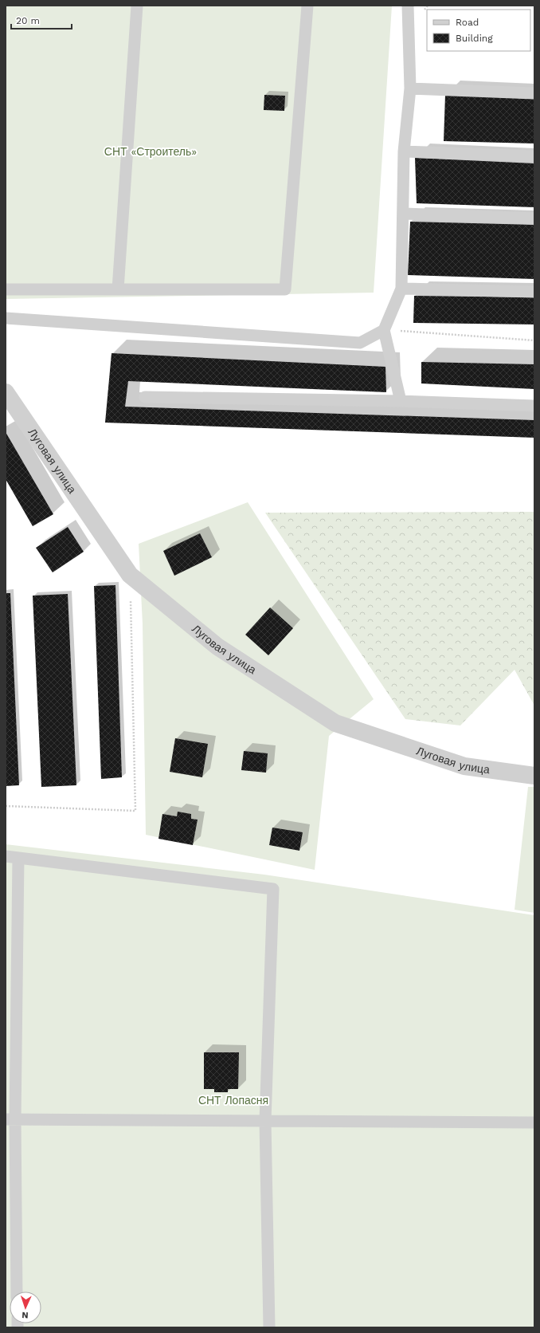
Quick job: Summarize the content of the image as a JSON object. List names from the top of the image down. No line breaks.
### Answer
{"streets":{"street":["Луговая улица"]},"parks":["СНТ «Строитель»","СНТ Лопасня"],"legend":["Road","Building"],"scale_bar":"20 m","north":"bottom"}
